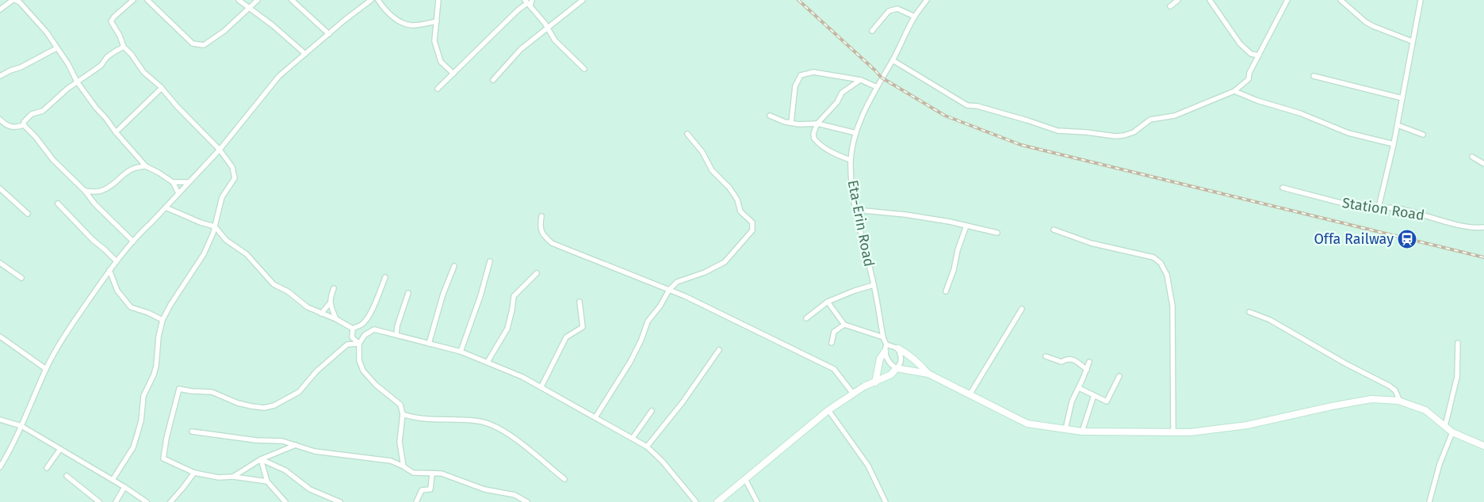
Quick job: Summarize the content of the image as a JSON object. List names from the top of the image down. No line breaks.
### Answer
{"streets":{"street":["Station Road","Eta-Erin Road"]},"places":{"station":["Offa Railway"]}}
